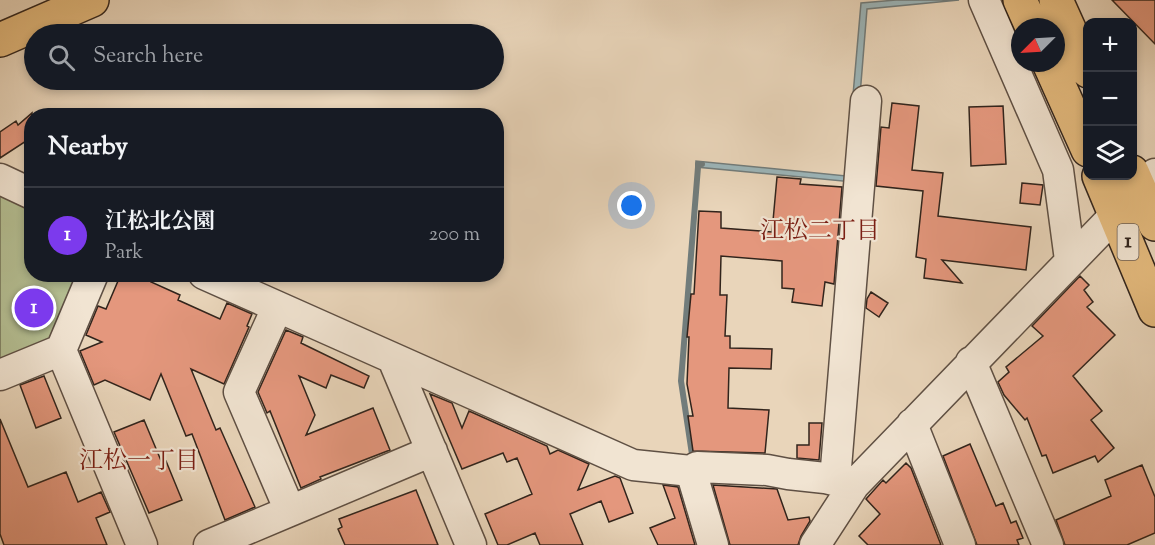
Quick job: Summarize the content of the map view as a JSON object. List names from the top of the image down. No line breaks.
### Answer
{"streets":{"main road":["1"]},"districts":["江松二丁目","江松一丁目"],"north":"bottom left","page":{"map_buttons":["+","−"],"search":"Search here","heading":"Nearby","list":[{"mark":"1","name":"江松北公園","note":"Park","value":"200 m"}],"pins":"1"}}
